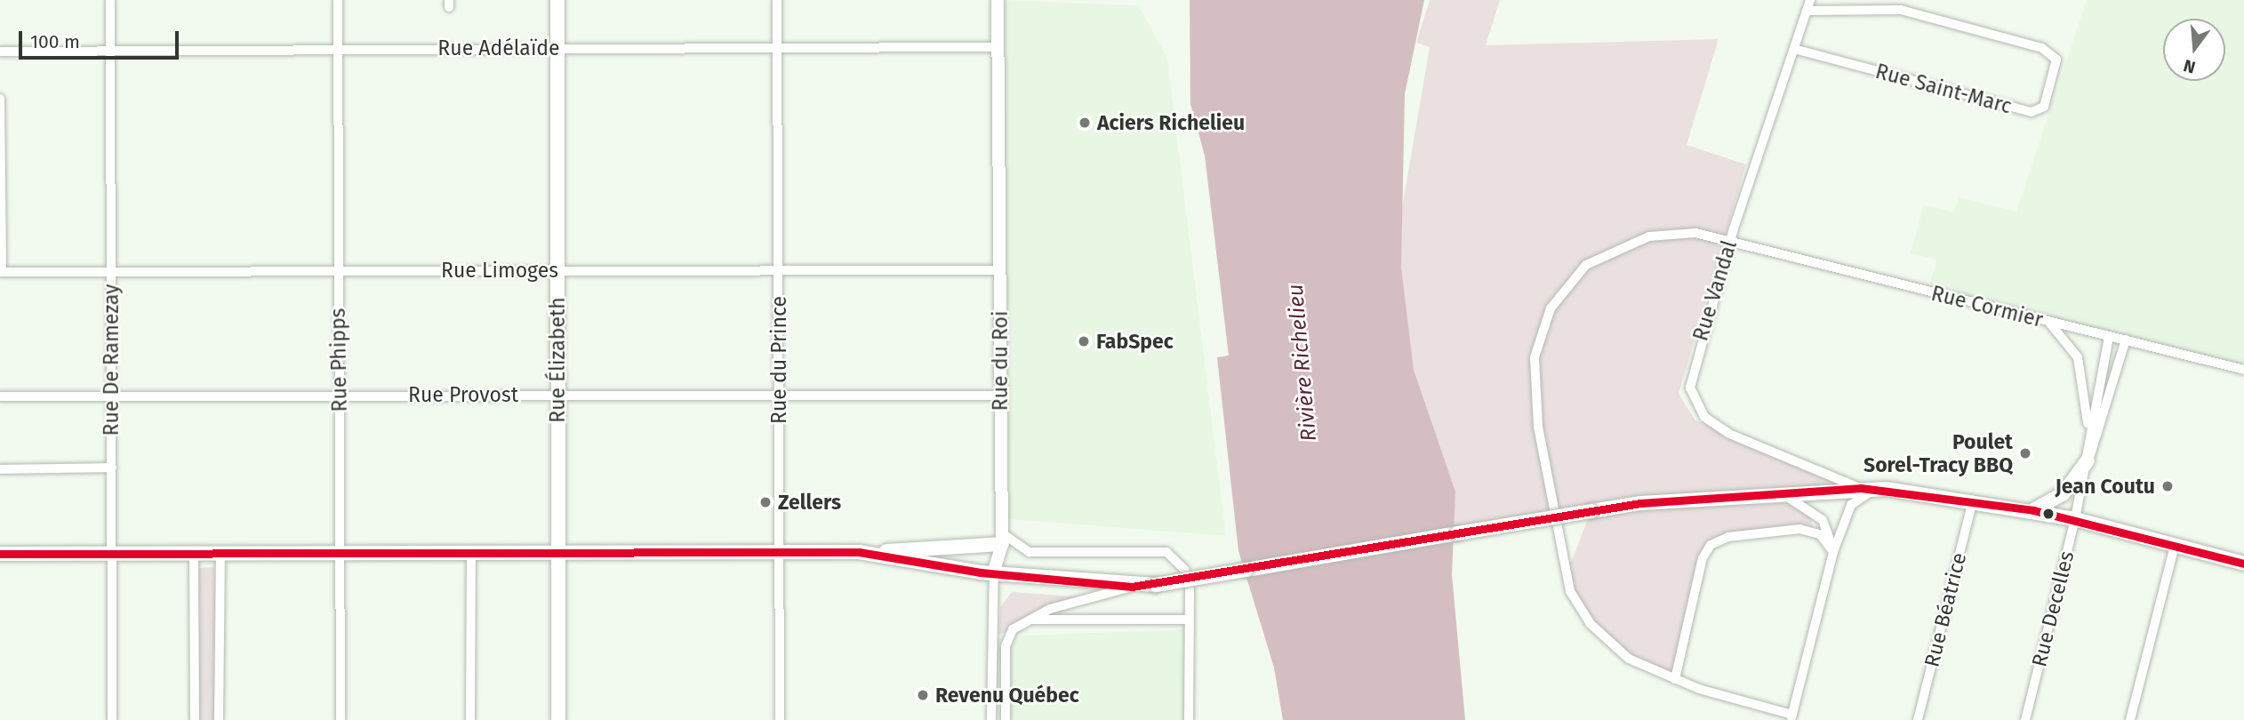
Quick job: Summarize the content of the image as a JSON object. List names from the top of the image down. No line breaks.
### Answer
{"streets":{"main road":["Rue Élizabeth","Rue du Roi"],"street":["Rue Adélaïde","Rue Saint-Marc","Rue Limoges","Rue Vandal","Rue Cormier","Rue De Ramezay","Rue Phipps","Rue du Prince","Rue Provost","Rue Decelles","Rue Béatrice"]},"crossings":[["Rue Adélaïde","Rue De Ramezay"],["Rue Adélaïde","Rue Phipps"],["Rue Adélaïde","Rue Élizabeth"],["Rue Adélaïde","Rue du Prince"],["Rue Adélaïde","Rue du Roi"],["Rue Saint-Marc","Rue Vandal"],["Rue Limoges","Rue De Ramezay"],["Rue Limoges","Rue Phipps"],["Rue Limoges","Rue Élizabeth"],["Rue Limoges","Rue du Prince"],["Rue Limoges","Rue du Roi"],["Rue Vandal","Rue Cormier"],["Rue Cormier","Rue Decelles"],["Rue De Ramezay","Rue Provost"],["Rue Phipps","Rue Provost"],["Rue Élizabeth","Rue Provost"],["Rue du Prince","Rue Provost"],["Rue du Roi","Rue Provost"]],"water":["Rivière Richelieu"],"places":["Aciers Richelieu","FabSpec","Poulet Sorel-Tracy BBQ","Jean Coutu","Zellers","Revenu Québec"],"scale_bar":"100 m","north":"bottom"}
